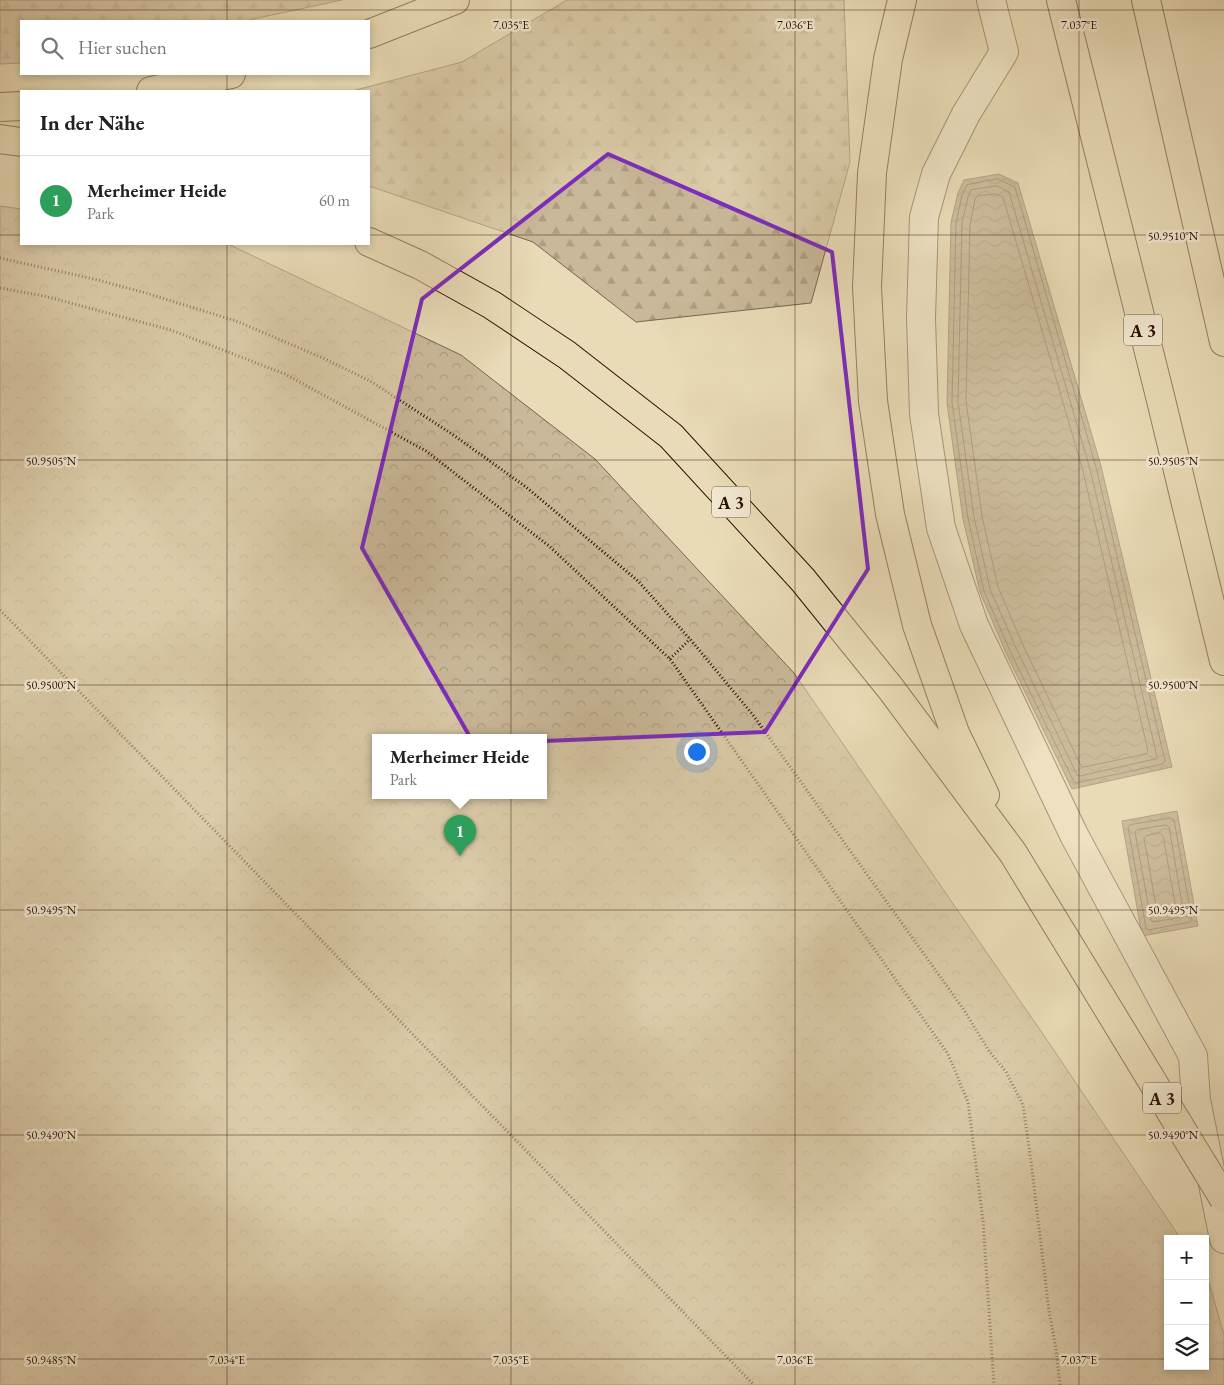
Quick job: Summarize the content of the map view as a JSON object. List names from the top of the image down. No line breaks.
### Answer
{"streets":{"highway":["A 3"]},"page":{"search":"Hier suchen","heading":"In der Nähe","list":[{"mark":"1","name":"Merheimer Heide","note":"Park","value":"60 m"}],"popup":["Merheimer Heide","Park"],"pins":"1","map_buttons":["+","−"]},"coordinates":["7.035°E","7.036°E","7.037°E","50.9510°N","50.9505°N","50.9500°N","50.9495°N","50.9490°N","50.9485°N","7.034°E"]}
